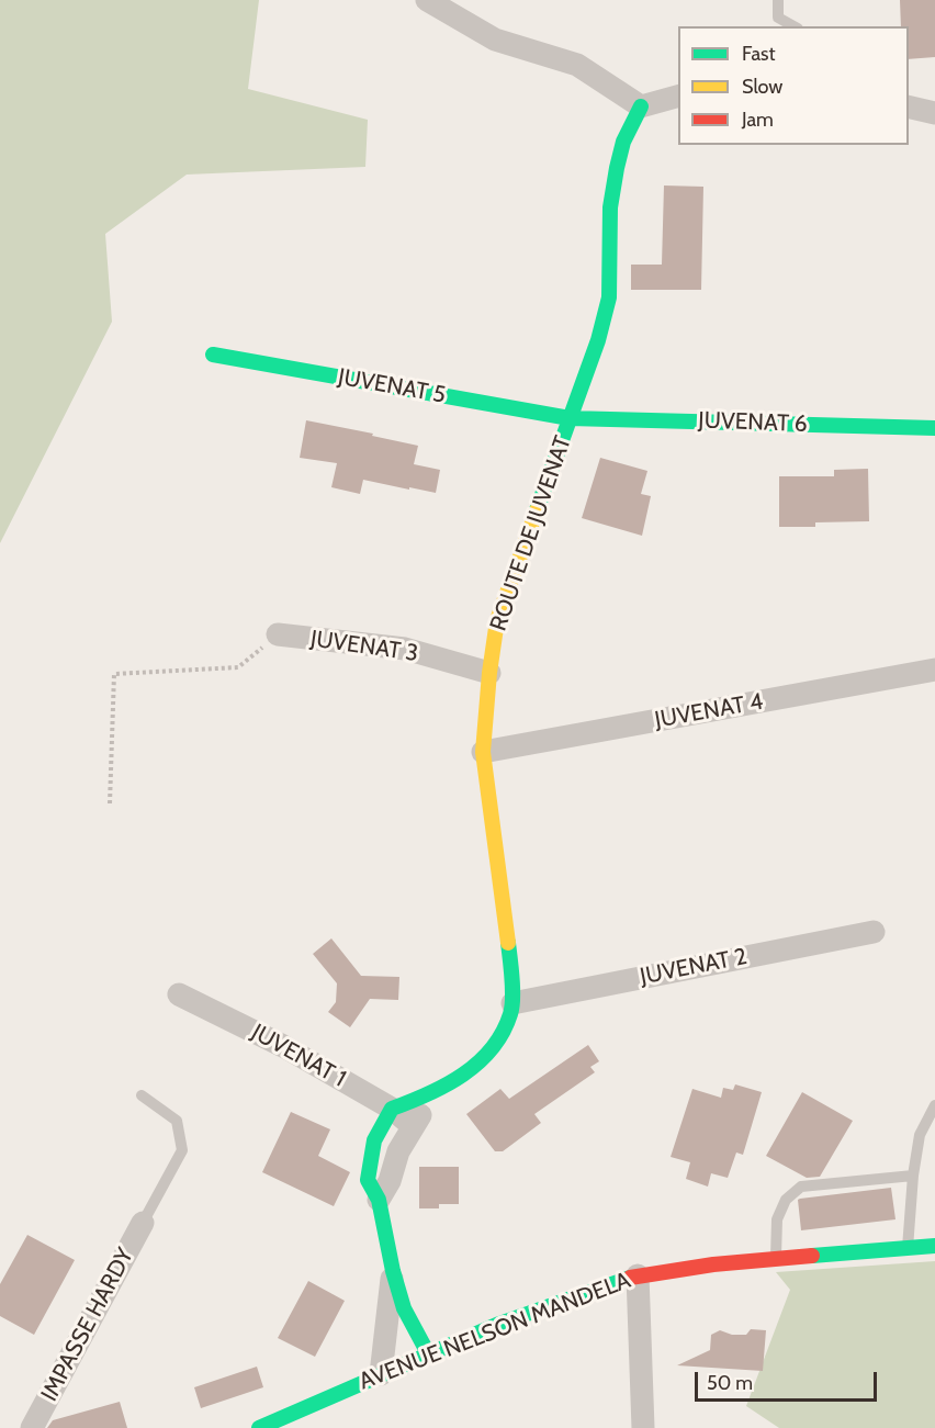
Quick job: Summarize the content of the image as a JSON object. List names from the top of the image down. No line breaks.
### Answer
{"streets":{"street":["JUVENAT 5","JUVENAT 6","ROUTE DE JUVENAT","JUVENAT 3","JUVENAT 4","JUVENAT 2","JUVENAT 1","IMPASSE HARDY","AVENUE NELSON MANDELA"]},"crossings":[["JUVENAT 5","JUVENAT 6"],["JUVENAT 5","ROUTE DE JUVENAT"],["JUVENAT 6","ROUTE DE JUVENAT"],["ROUTE DE JUVENAT","JUVENAT 3"],["ROUTE DE JUVENAT","JUVENAT 4"],["ROUTE DE JUVENAT","JUVENAT 2"],["ROUTE DE JUVENAT","JUVENAT 1"]],"legend":["Fast","Slow","Jam"],"scale_bar":"50 m"}
